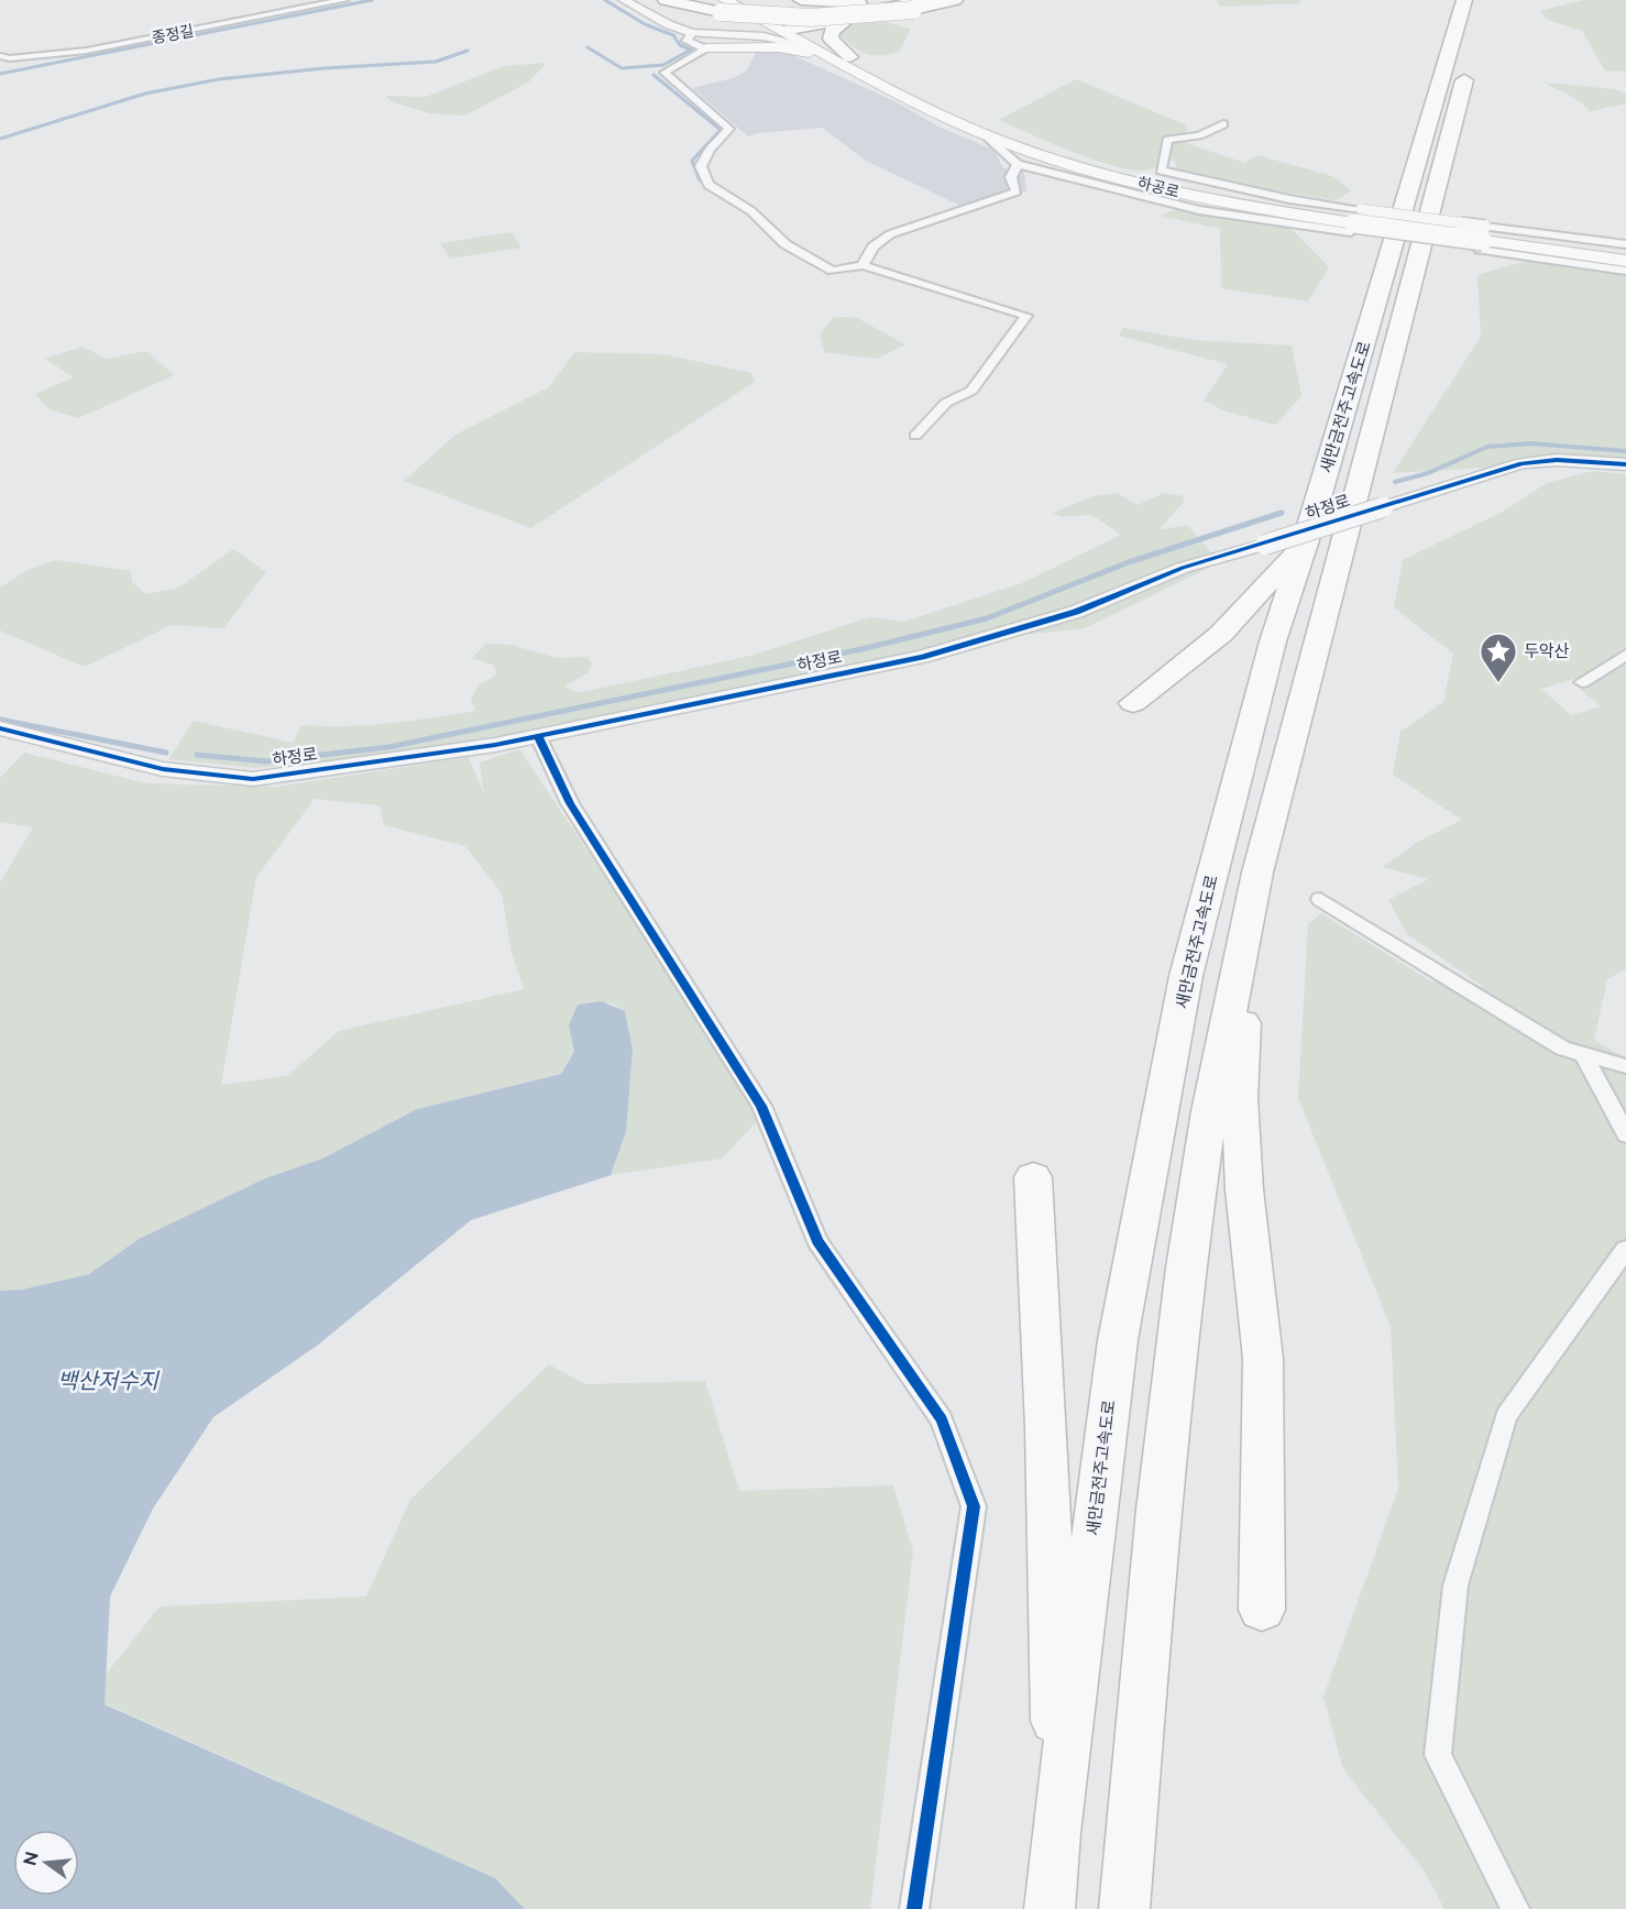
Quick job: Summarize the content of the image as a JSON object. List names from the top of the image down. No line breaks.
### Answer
{"streets":{"highway":["새만금전주고속도로"],"main road":["하공로"],"street":["종정길","하정로"]},"water":["백산저수지"],"places":{"place":["두악산"]},"north":"left"}
